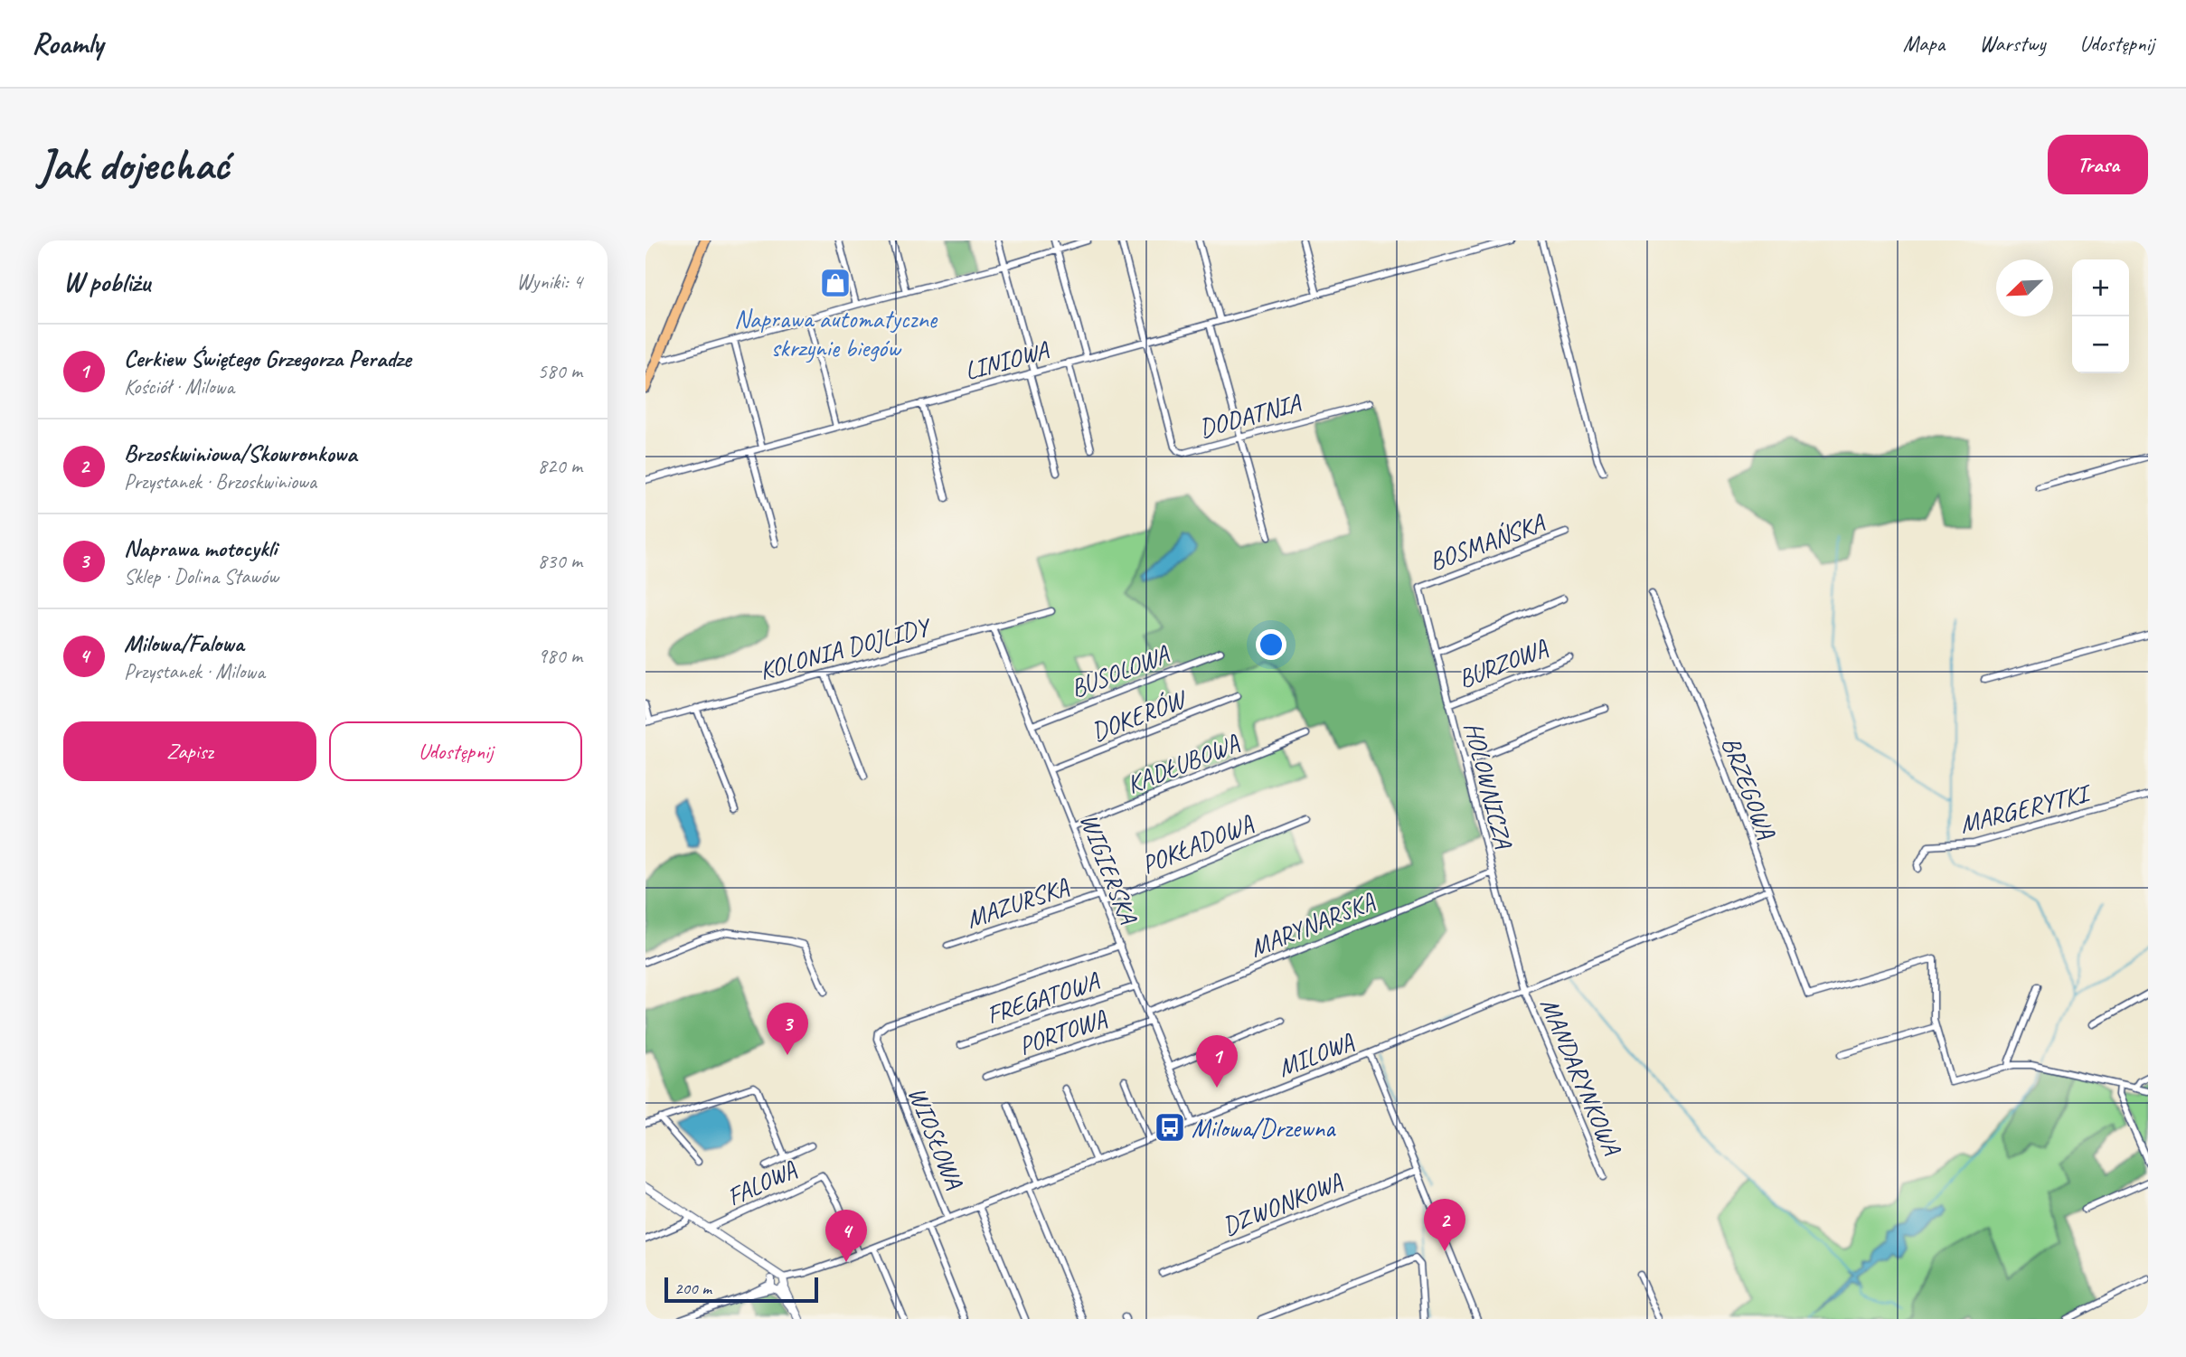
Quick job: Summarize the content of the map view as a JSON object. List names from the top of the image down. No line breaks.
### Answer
{"streets":{"street":["LINIOWA","DODATNIA","BOSMAŃSKA","KOLONIA DOJLIDY","BURZOWA","BUSOLOWA","DOKERÓW","KADŁUBOWA","HOLOWNICZA","BRZEGOWA","MARGERYTKI","POKŁADOWA","WIGIERSKA","MAZURSKA","MARYNARSKA","FREGATOWA","PORTOWA","MILOWA","MANDARYNKOWA","WIOSŁOWA","FALOWA","DZWONKOWA"]},"crossings":[["LINIOWA","DODATNIA"],["BOSMAŃSKA","HOLOWNICZA"],["KOLONIA DOJLIDY","WIGIERSKA"],["BURZOWA","HOLOWNICZA"],["BUSOLOWA","WIGIERSKA"],["DOKERÓW","WIGIERSKA"],["KADŁUBOWA","WIGIERSKA"],["HOLOWNICZA","MARYNARSKA"],["HOLOWNICZA","MILOWA"],["HOLOWNICZA","MANDARYNKOWA"],["BRZEGOWA","MILOWA"],["POKŁADOWA","WIGIERSKA"],["WIGIERSKA","MAZURSKA"],["WIGIERSKA","MARYNARSKA"],["WIGIERSKA","FREGATOWA"],["WIGIERSKA","PORTOWA"],["WIGIERSKA","MILOWA"],["WIGIERSKA","WIOSŁOWA"],["MILOWA","MANDARYNKOWA"],["MILOWA","WIOSŁOWA"],["MILOWA","FALOWA"]],"places":{"shop":["Naprawa automatyczne skrzynie biegów"],"bus stop":["Milowa/Drzewna"]},"scale_bar":"200 m","north":"bottom left","page":{"header":"Roamly","nav":["Mapa","Warstwy","Udostępnij"],"buttons":["Trasa",["Zapisz","Udostępnij"]],"title":"Jak dojechać","heading":["W pobliżu","Wyniki: 4"],"map_buttons":["+","−"],"list":[{"mark":"1","name":"Cerkiew Świętego Grzegorza Peradze","note":"Kościół · Milowa","value":"580 m"},{"mark":"2","name":"Brzoskwiniowa/Skowronkowa","note":"Przystanek · Brzoskwiniowa","value":"820 m"},{"mark":"3","name":"Naprawa motocykli","note":"Sklep · Dolina Stawów","value":"830 m"},{"mark":"4","name":"Milowa/Falowa","note":"Przystanek · Milowa","value":"980 m"}],"pins":["3","1","2","4"],"scale":"200 m"}}
